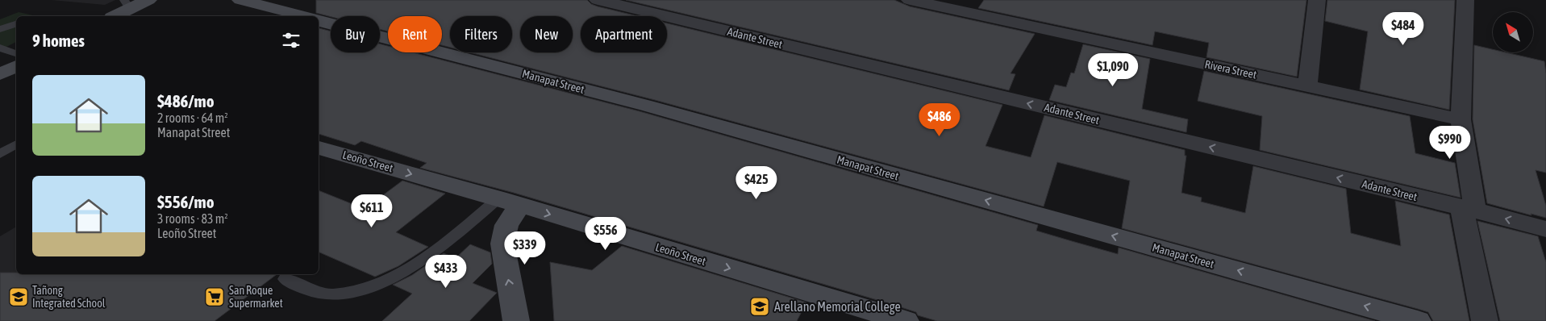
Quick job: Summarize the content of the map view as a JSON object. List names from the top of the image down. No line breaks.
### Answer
{"streets":{"main road":["Manapat Street","Leoño Street"],"street":["Adante Street","Rivera Street"]},"one_way":["Adante Street","Manapat Street","Leoño Street"],"places":{"school or university":["Tañong Integrated School","Arellano Memorial College"],"supermarket":["San Roque Supermarket"]},"north":"top left","page":{"price":["$484","$1,090","$486","$990","$425","$611","$556","$339","$433"],"chip":["Buy","Rent","Filters","New","Apartment"],"heading":"9 homes","list":[{"name":"$486/mo","note":"2 rooms · 64 m² · Manapat Street"},{"name":"$556/mo","note":"3 rooms · 83 m² · Leoño Street"}]}}
